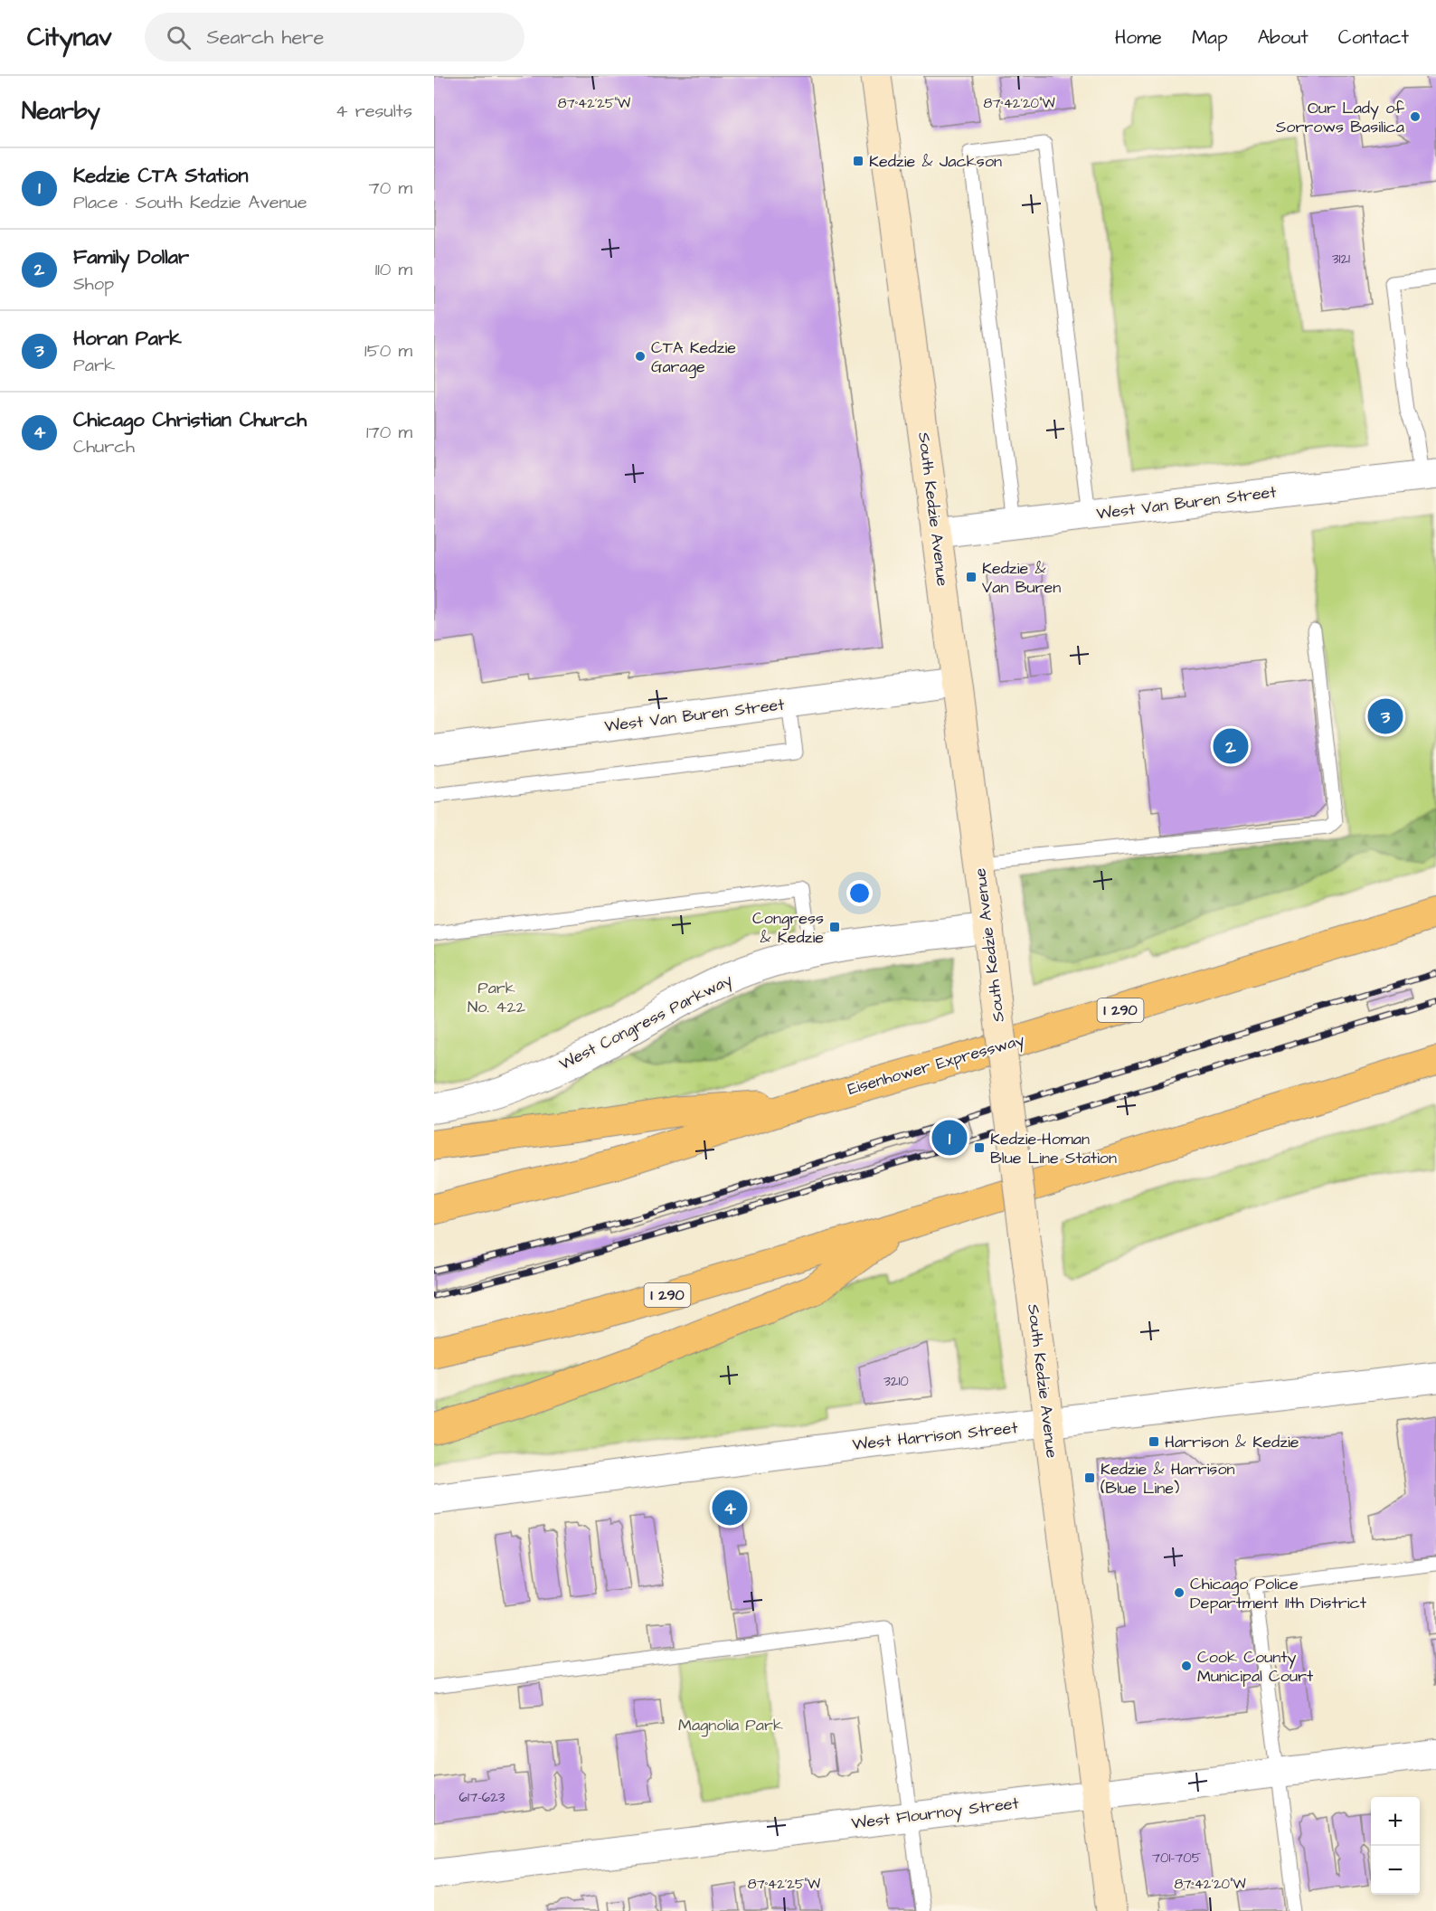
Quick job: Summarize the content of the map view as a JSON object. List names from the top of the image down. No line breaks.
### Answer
{"streets":{"highway":["I 290","Eisenhower Expressway"],"main road":["South Kedzie Avenue"],"street":["West Van Buren Street","West Congress Parkway","West Harrison Street","West Flournoy Street"]},"crossings":[["West Van Buren Street","South Kedzie Avenue"],["South Kedzie Avenue","West Congress Parkway"],["South Kedzie Avenue","West Harrison Street"],["South Kedzie Avenue","West Flournoy Street"]],"parks":["Park No. 422","Magnolia Park"],"places":{"other":["Our Lady of Sorrows Basilica","CTA Kedzie Garage","Chicago Police Department 11th District","Cook County Municipal Court"],"transit":["Kedzie & Jackson","Kedzie & Van Buren","Congress & Kedzie","Kedzie-Homan Blue Line Station","Harrison & Kedzie","Kedzie & Harrison (Blue Line)"]},"house_numbers":["3121","3210","617-623","701-705"],"page":{"header":"Citynav","search":"Search here","nav":["Home","Map","About","Contact"],"heading":["Nearby","4 results"],"list":[{"mark":"1","name":"Kedzie CTA Station","note":"Place · South Kedzie Avenue","value":"70 m"},{"mark":"2","name":"Family Dollar","note":"Shop","value":"110 m"},{"mark":"3","name":"Horan Park","note":"Park","value":"150 m"},{"mark":"4","name":"Chicago Christian Church","note":"Church","value":"170 m"}],"pins":["3","2","1","4"],"map_buttons":["+","−"]},"coordinates":["87°42'25\"W","87°42'20\"W"]}
